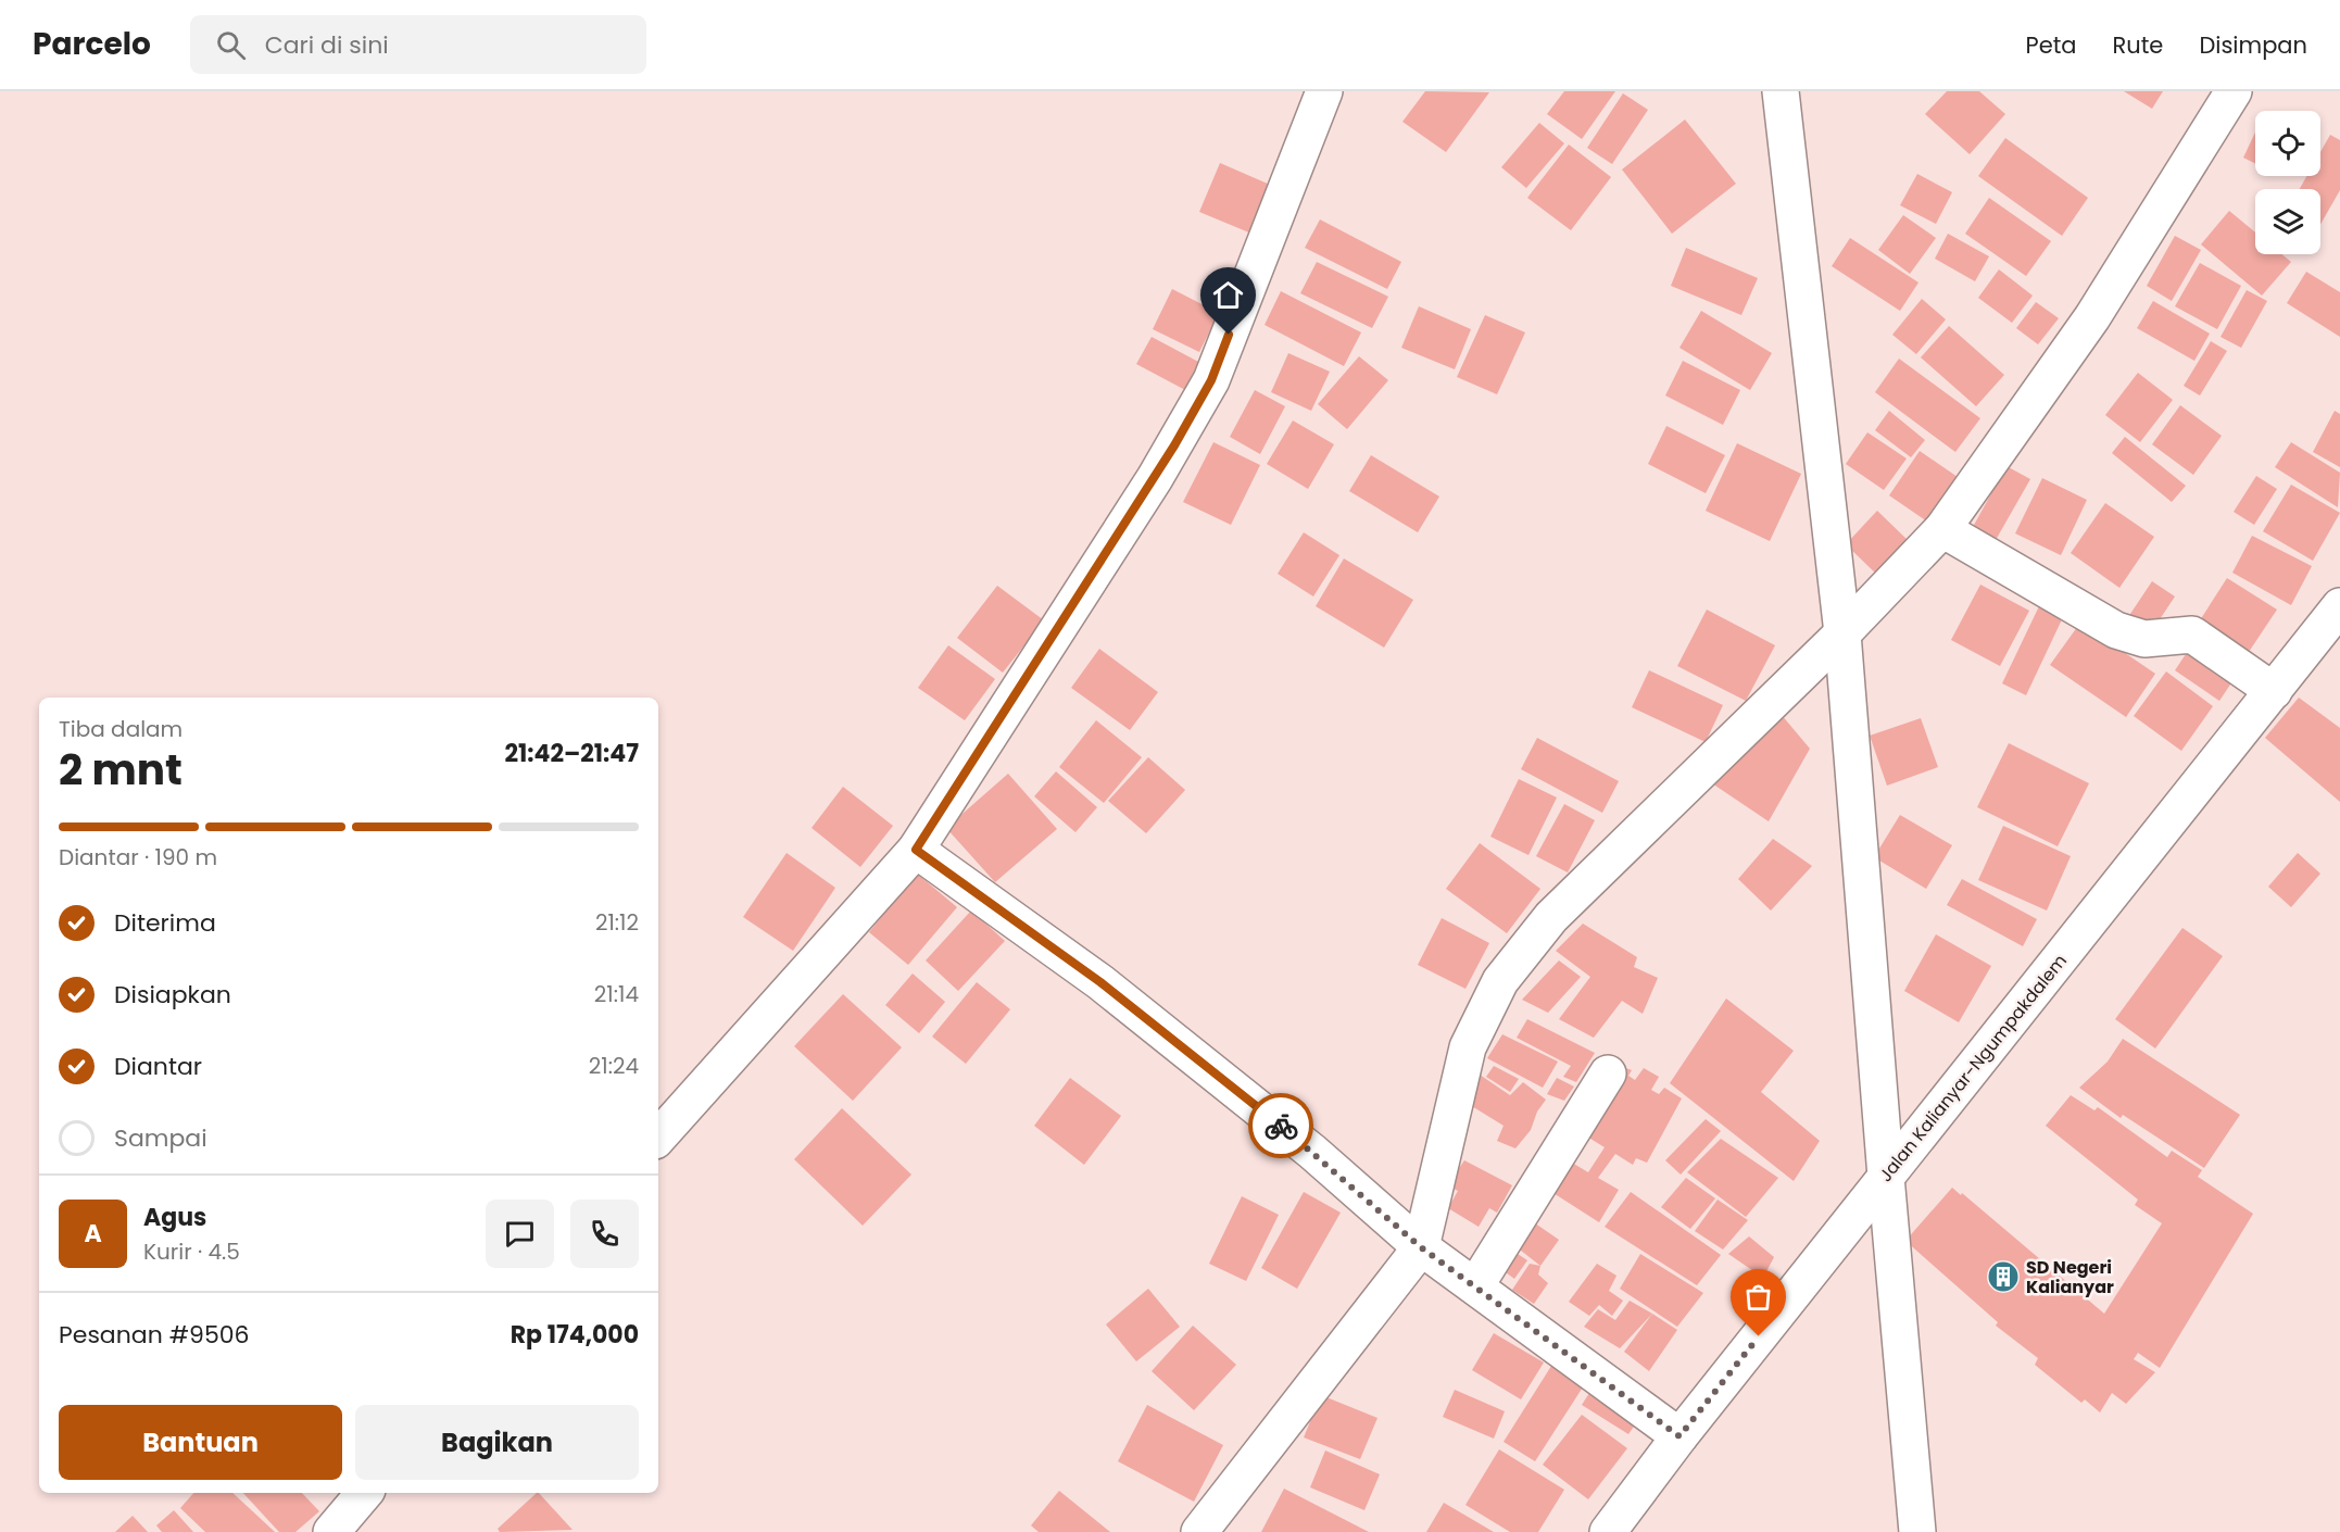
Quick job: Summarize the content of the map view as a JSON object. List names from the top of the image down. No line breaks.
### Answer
{"streets":{"street":["Jalan Kalianyar-Ngumpakdalem"]},"places":{"building":["SD Negeri Kalianyar"]},"page":{"header":"Parcelo","search":"Cari di sini","nav":["Peta","Rute","Disimpan"],"heading":["2 mnt","Tiba dalam","21:42–21:47"],"panel":["Agus","Kurir · 4.5","Pesanan #9506","Rp 174,000"],"bar":"Diantar · 190 m","list":[["Diterima","21:12"],["Disiapkan","21:14"],["Diantar","21:24"],"Sampai"],"round":"A","buttons":["Bantuan","Bagikan"]}}
